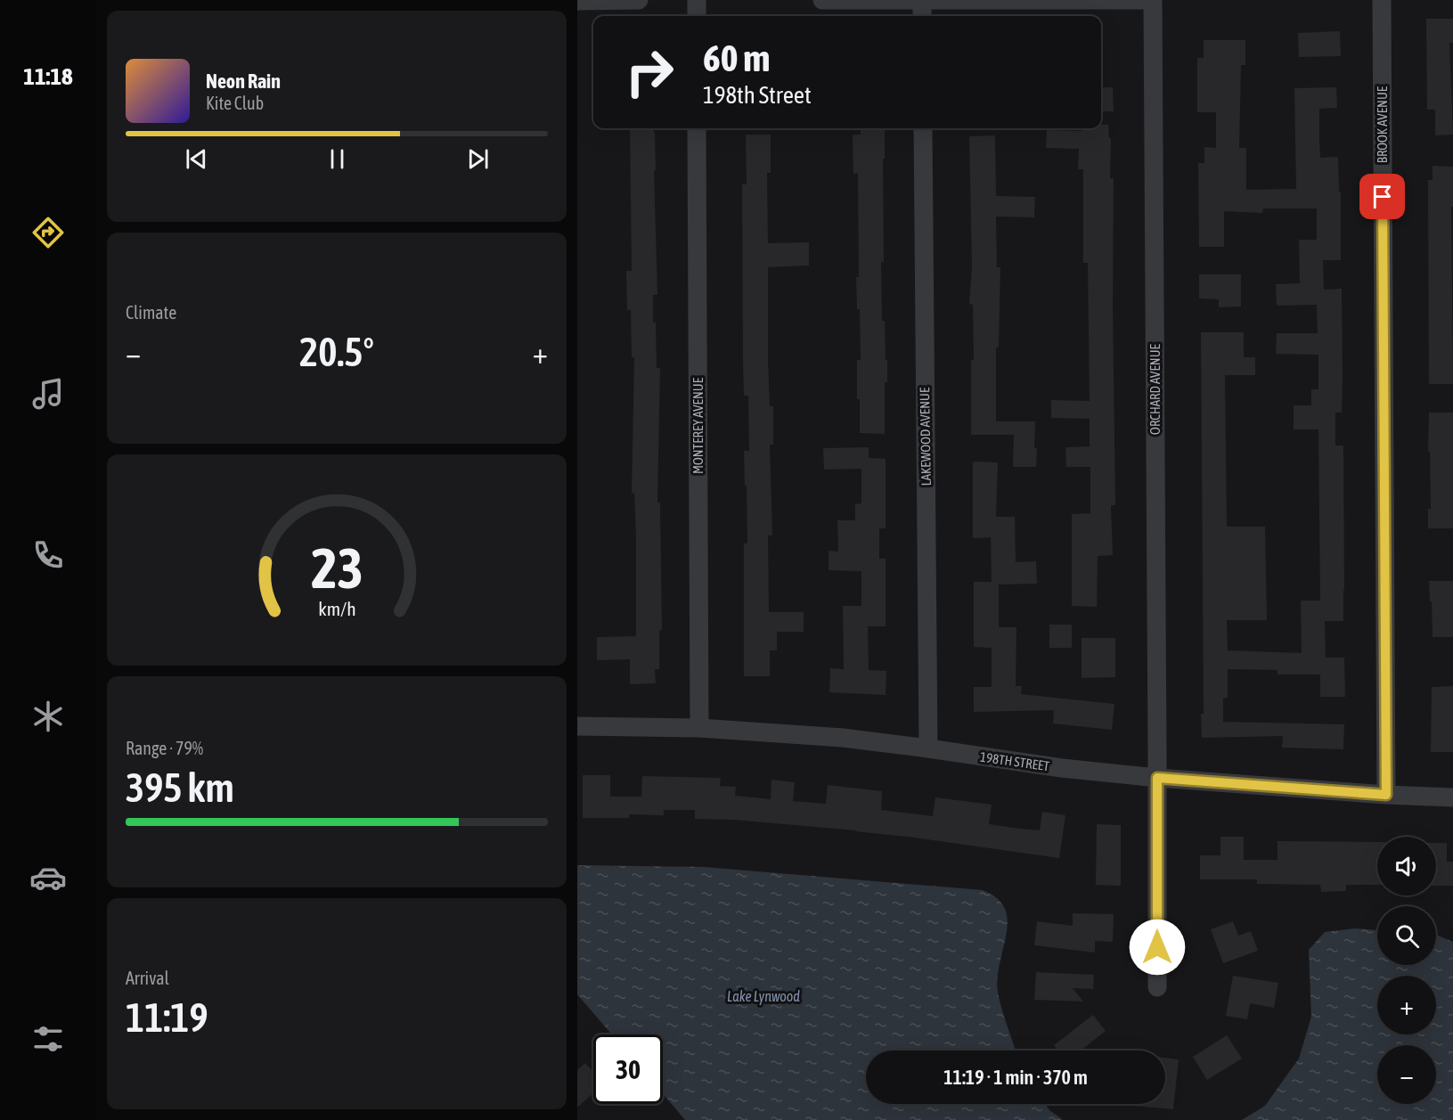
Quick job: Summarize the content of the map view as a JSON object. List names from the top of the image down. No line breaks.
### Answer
{"streets":{"street":["BROOK AVENUE","ORCHARD AVENUE","MONTEREY AVENUE","LAKEWOOD AVENUE","198TH STREET"]},"crossings":[["BROOK AVENUE","198TH STREET"],["ORCHARD AVENUE","198TH STREET"],["MONTEREY AVENUE","198TH STREET"],["LAKEWOOD AVENUE","198TH STREET"]],"water":["Lake Lynwood"],"page":{"tabs":"11:18","turn":["60 m","198th Street"],"song":["Neon Rain","Kite Club"],"tile":["Climate",["Range · 79%","395 km"],["Arrival","11:19"]],"heat":["−","20.5°","+"],"map_buttons":["+","−"],"limit":"30","trip":"11:19 · 1 min · 370 m","gauge":["23","km/h"]}}
